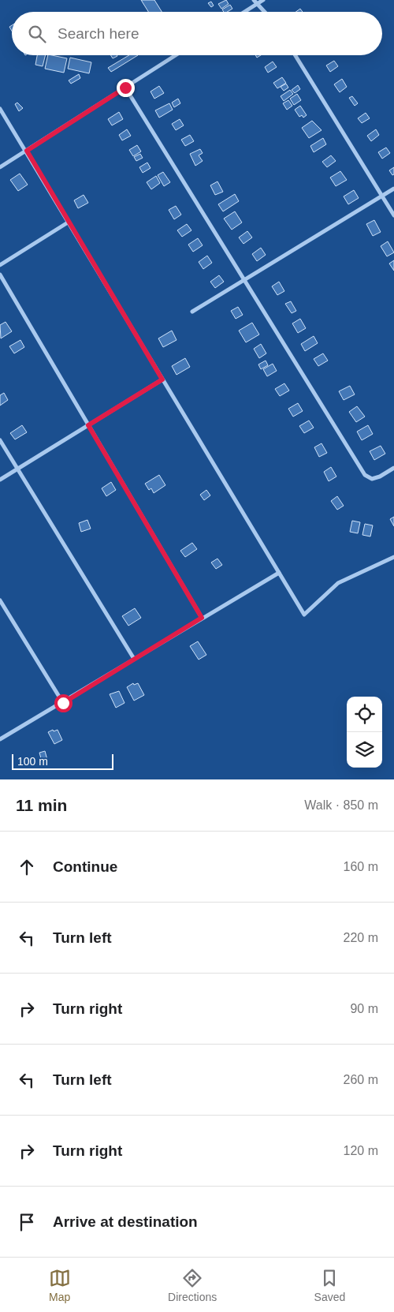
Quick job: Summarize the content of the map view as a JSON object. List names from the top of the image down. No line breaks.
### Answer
{"scale_bar":"100 m","page":{"search":"Search here","scale":"100 m","heading":["11 min","Walk · 850 m"],"list":[["Continue","160 m"],["Turn left","220 m"],["Turn right","90 m"],["Turn left","260 m"],["Turn right","120 m"],"Arrive at destination"],"nav":["Map","Directions","Saved"]}}
